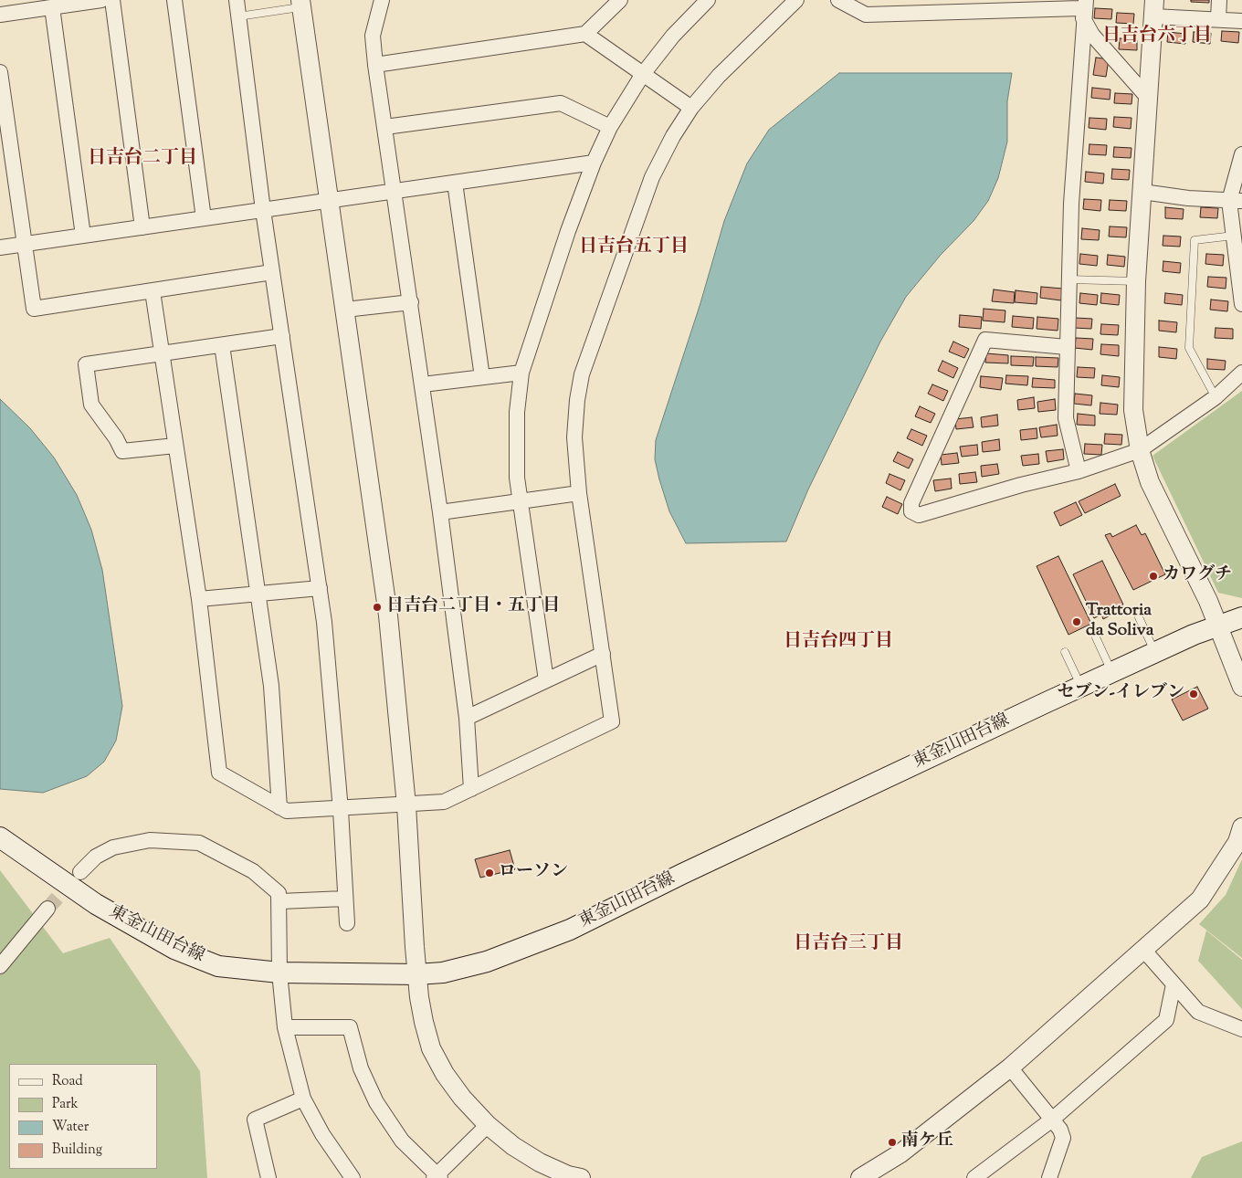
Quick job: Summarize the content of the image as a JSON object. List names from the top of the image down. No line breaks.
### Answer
{"streets":{"main road":["東金山田台線"]},"districts":["日吉台六丁目","日吉台二丁目","日吉台五丁目","日吉台四丁目","日吉台三丁目"],"places":["カワグチ","日吉台二丁目・五丁目","Trattoria da Soliva","セブン-イレブン","ローソン","南ケ丘"],"legend":["Road","Park","Water","Building"]}
